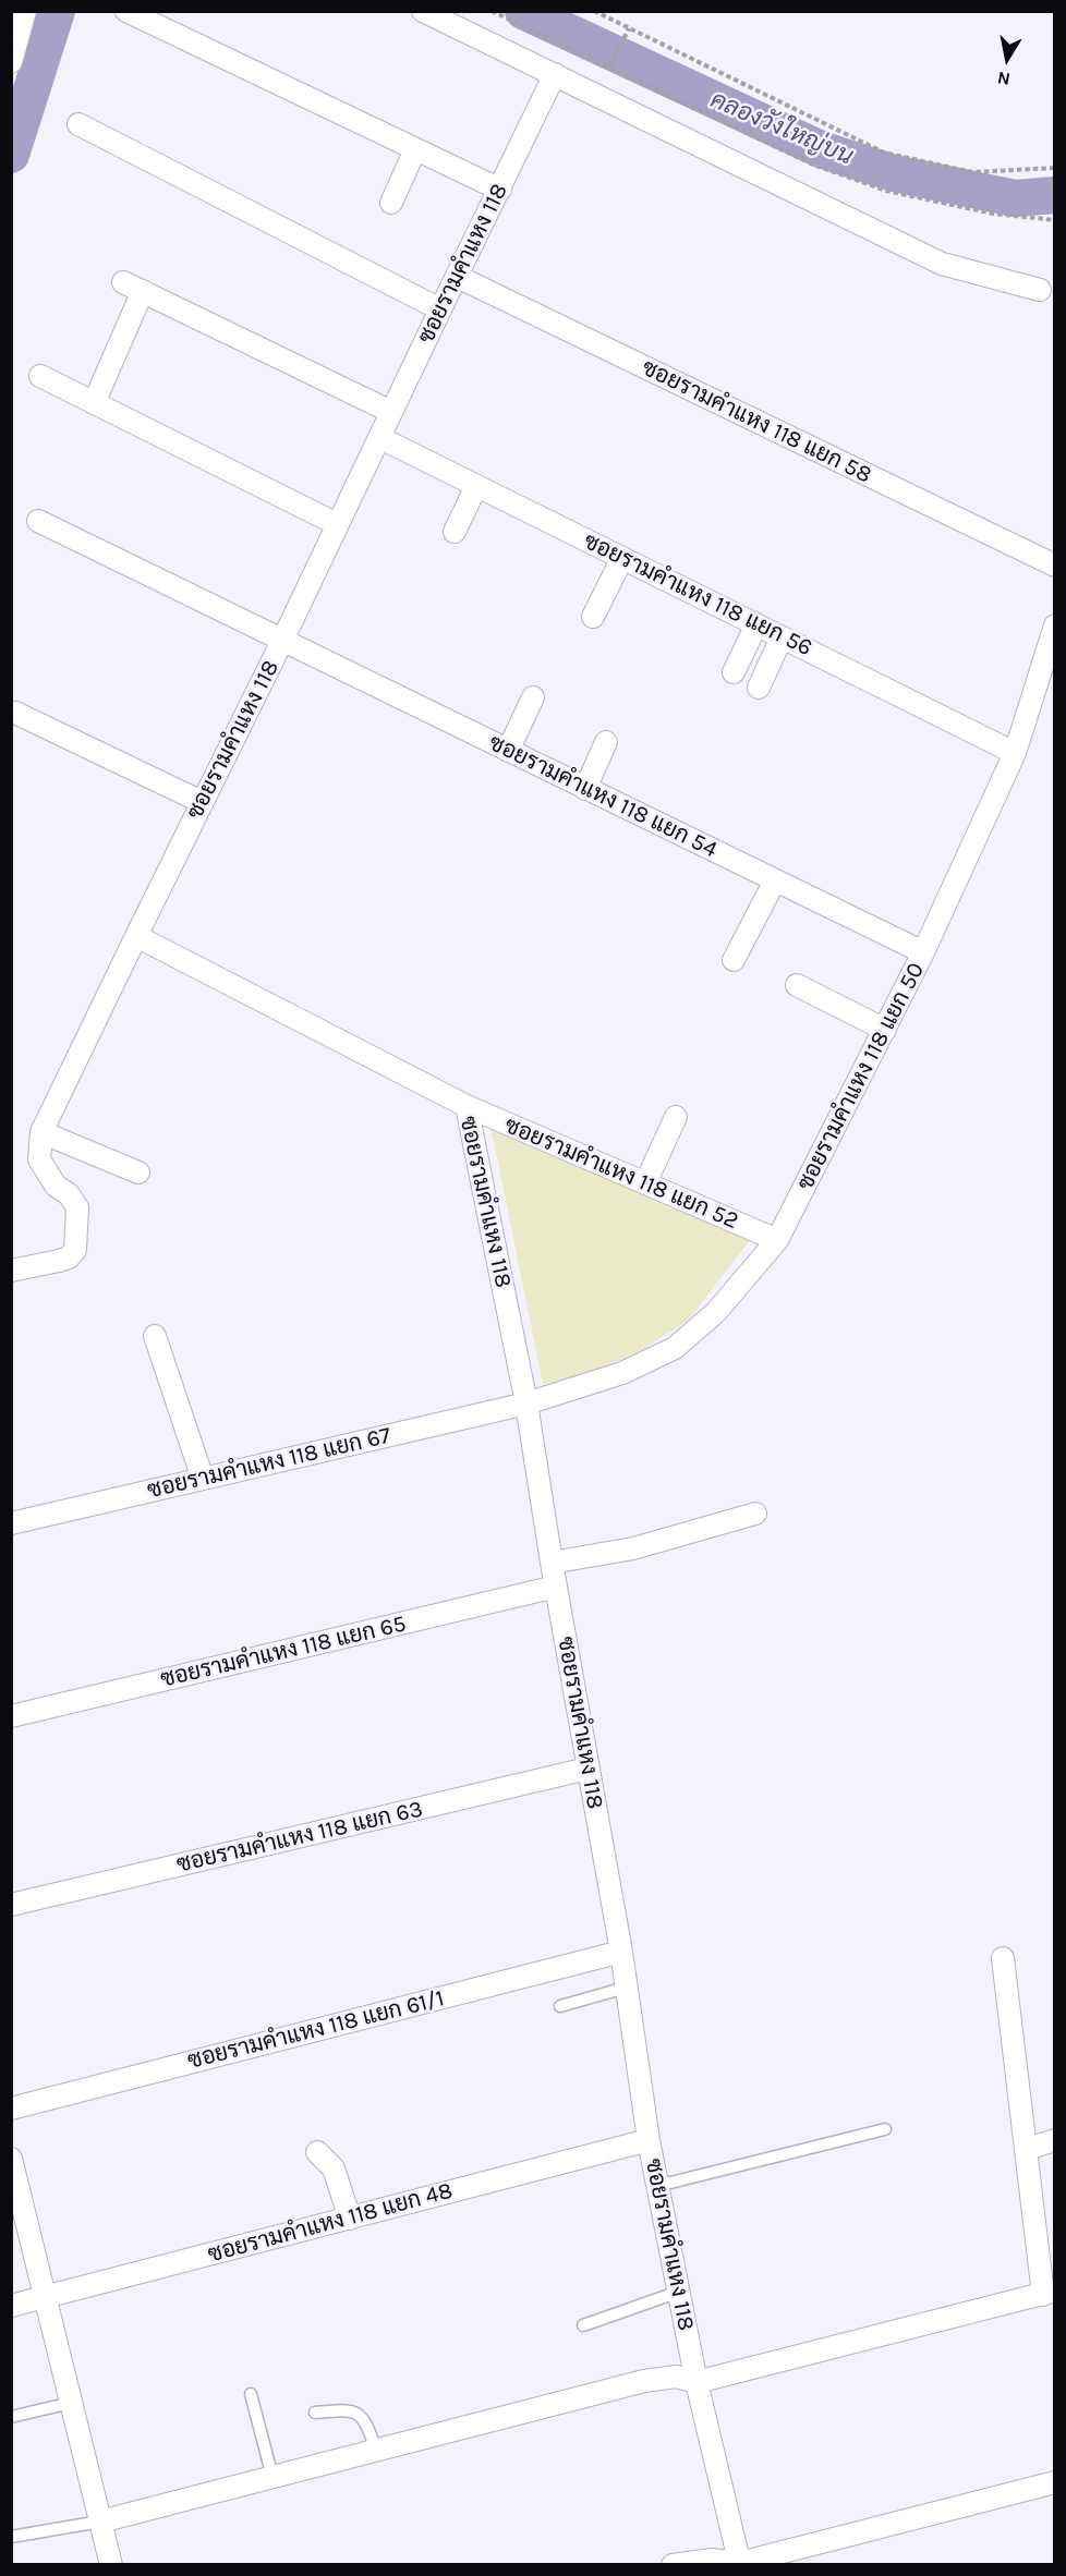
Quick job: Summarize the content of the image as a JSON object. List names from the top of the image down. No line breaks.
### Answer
{"streets":{"street":["ซอยรามคำแหง 118","ซอยรามคำแหง 118 แยก 58","ซอยรามคำแหง 118 แยก 56","ซอยรามคำแหง 118 แยก 54","ซอยรามคำแหง 118 แยก 50","ซอยรามคำแหง 118 แยก 52","ซอยรามคำแหง 118 แยก 67","ซอยรามคำแหง 118 แยก 65","ซอยรามคำแหง 118 แยก 63","ซอยรามคำแหง 118 แยก 61/1","ซอยรามคำแหง 118 แยก 48"]},"crossings":[["ซอยรามคำแหง 118","ซอยรามคำแหง 118 แยก 58"],["ซอยรามคำแหง 118","ซอยรามคำแหง 118 แยก 56"],["ซอยรามคำแหง 118","ซอยรามคำแหง 118 แยก 54"],["ซอยรามคำแหง 118","ซอยรามคำแหง 118 แยก 50"],["ซอยรามคำแหง 118","ซอยรามคำแหง 118 แยก 52"],["ซอยรามคำแหง 118","ซอยรามคำแหง 118 แยก 67"],["ซอยรามคำแหง 118","ซอยรามคำแหง 118 แยก 65"],["ซอยรามคำแหง 118","ซอยรามคำแหง 118 แยก 63"],["ซอยรามคำแหง 118","ซอยรามคำแหง 118 แยก 61/1"],["ซอยรามคำแหง 118","ซอยรามคำแหง 118 แยก 48"],["ซอยรามคำแหง 118 แยก 56","ซอยรามคำแหง 118 แยก 50"],["ซอยรามคำแหง 118 แยก 54","ซอยรามคำแหง 118 แยก 50"],["ซอยรามคำแหง 118 แยก 50","ซอยรามคำแหง 118 แยก 52"],["ซอยรามคำแหง 118 แยก 50","ซอยรามคำแหง 118 แยก 67"]],"water":["คลองวังใหญ่บน"],"north":"bottom"}
